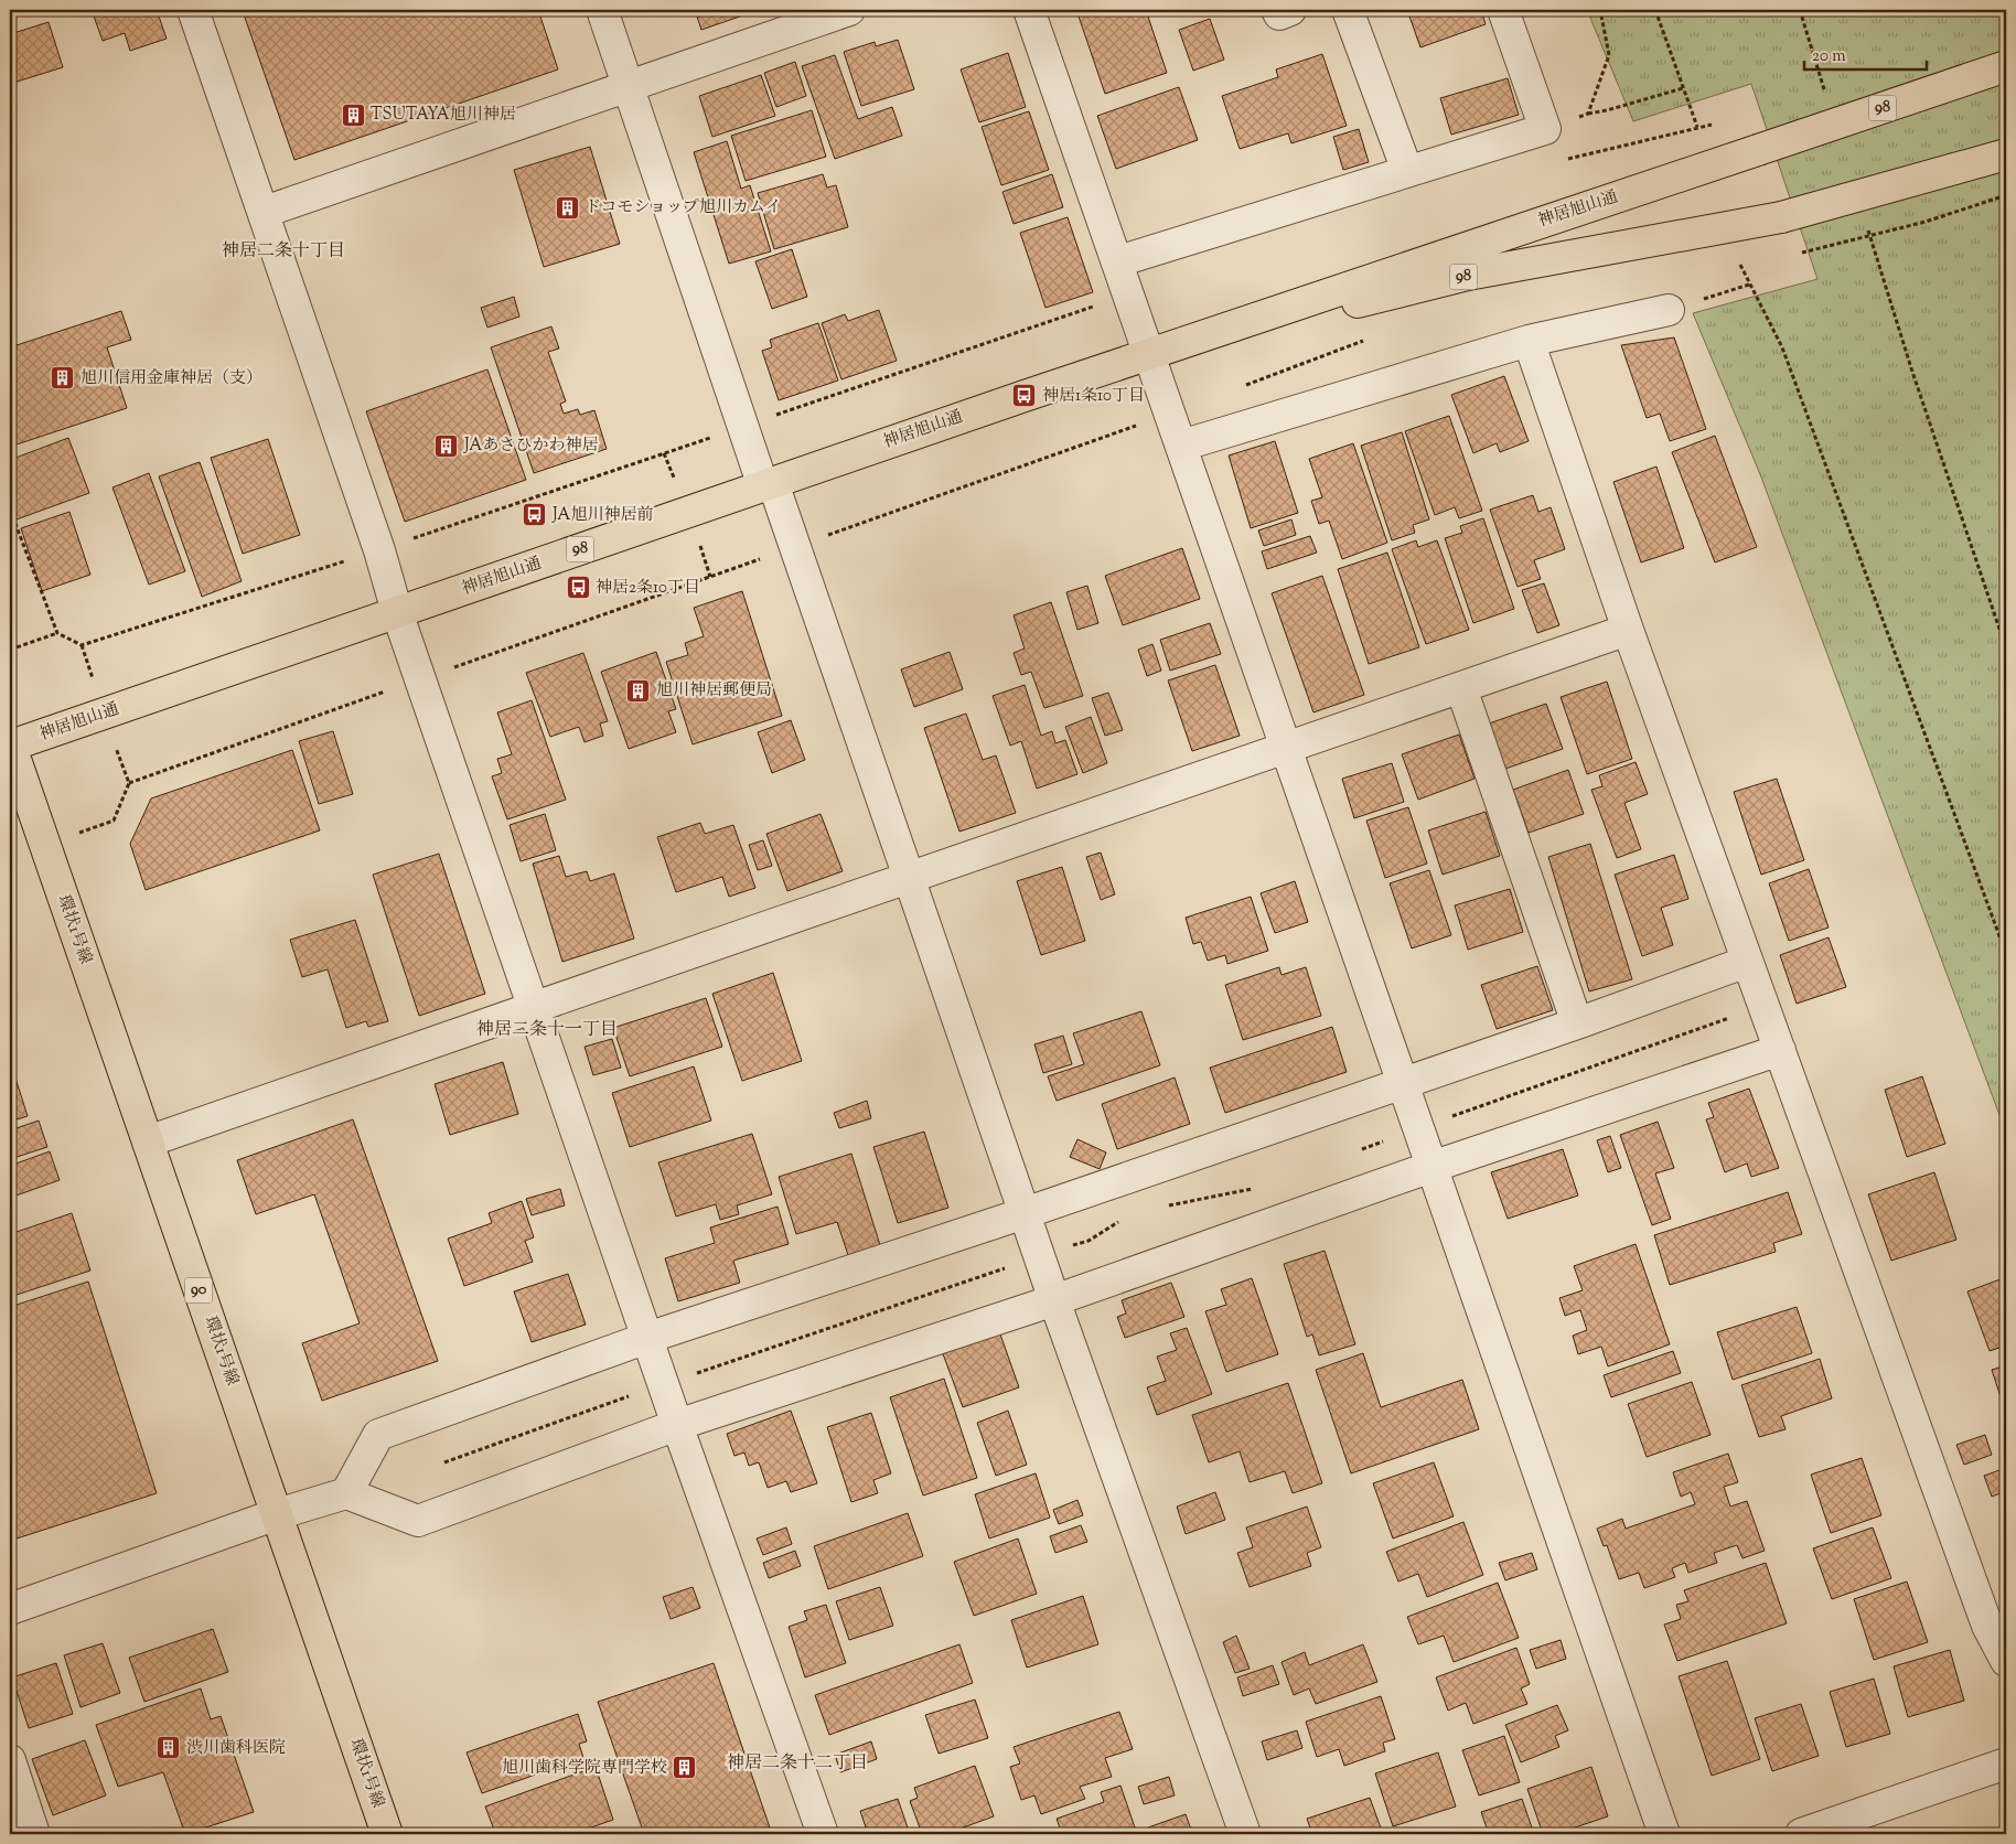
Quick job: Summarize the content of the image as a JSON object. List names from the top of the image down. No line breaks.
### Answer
{"streets":{"main road":["98","神居旭山通","環状1号線","90"]},"crossings":[["神居旭山通","環状1号線"]],"districts":["神居二条十丁目","神居二条十一丁目","神居二条十二丁目"],"places":{"building":["TSUTAYA旭川神居","ドコモショップ旭川カムイ","旭川信用金庫神居（支）","JAあさひかわ神居","旭川神居郵便局","渋川歯科医院","旭川歯科学院専門学校"],"bus stop":["神居1条10丁目","JA旭川神居前","神居2条10丁目"]},"scale_bar":"20 m"}
